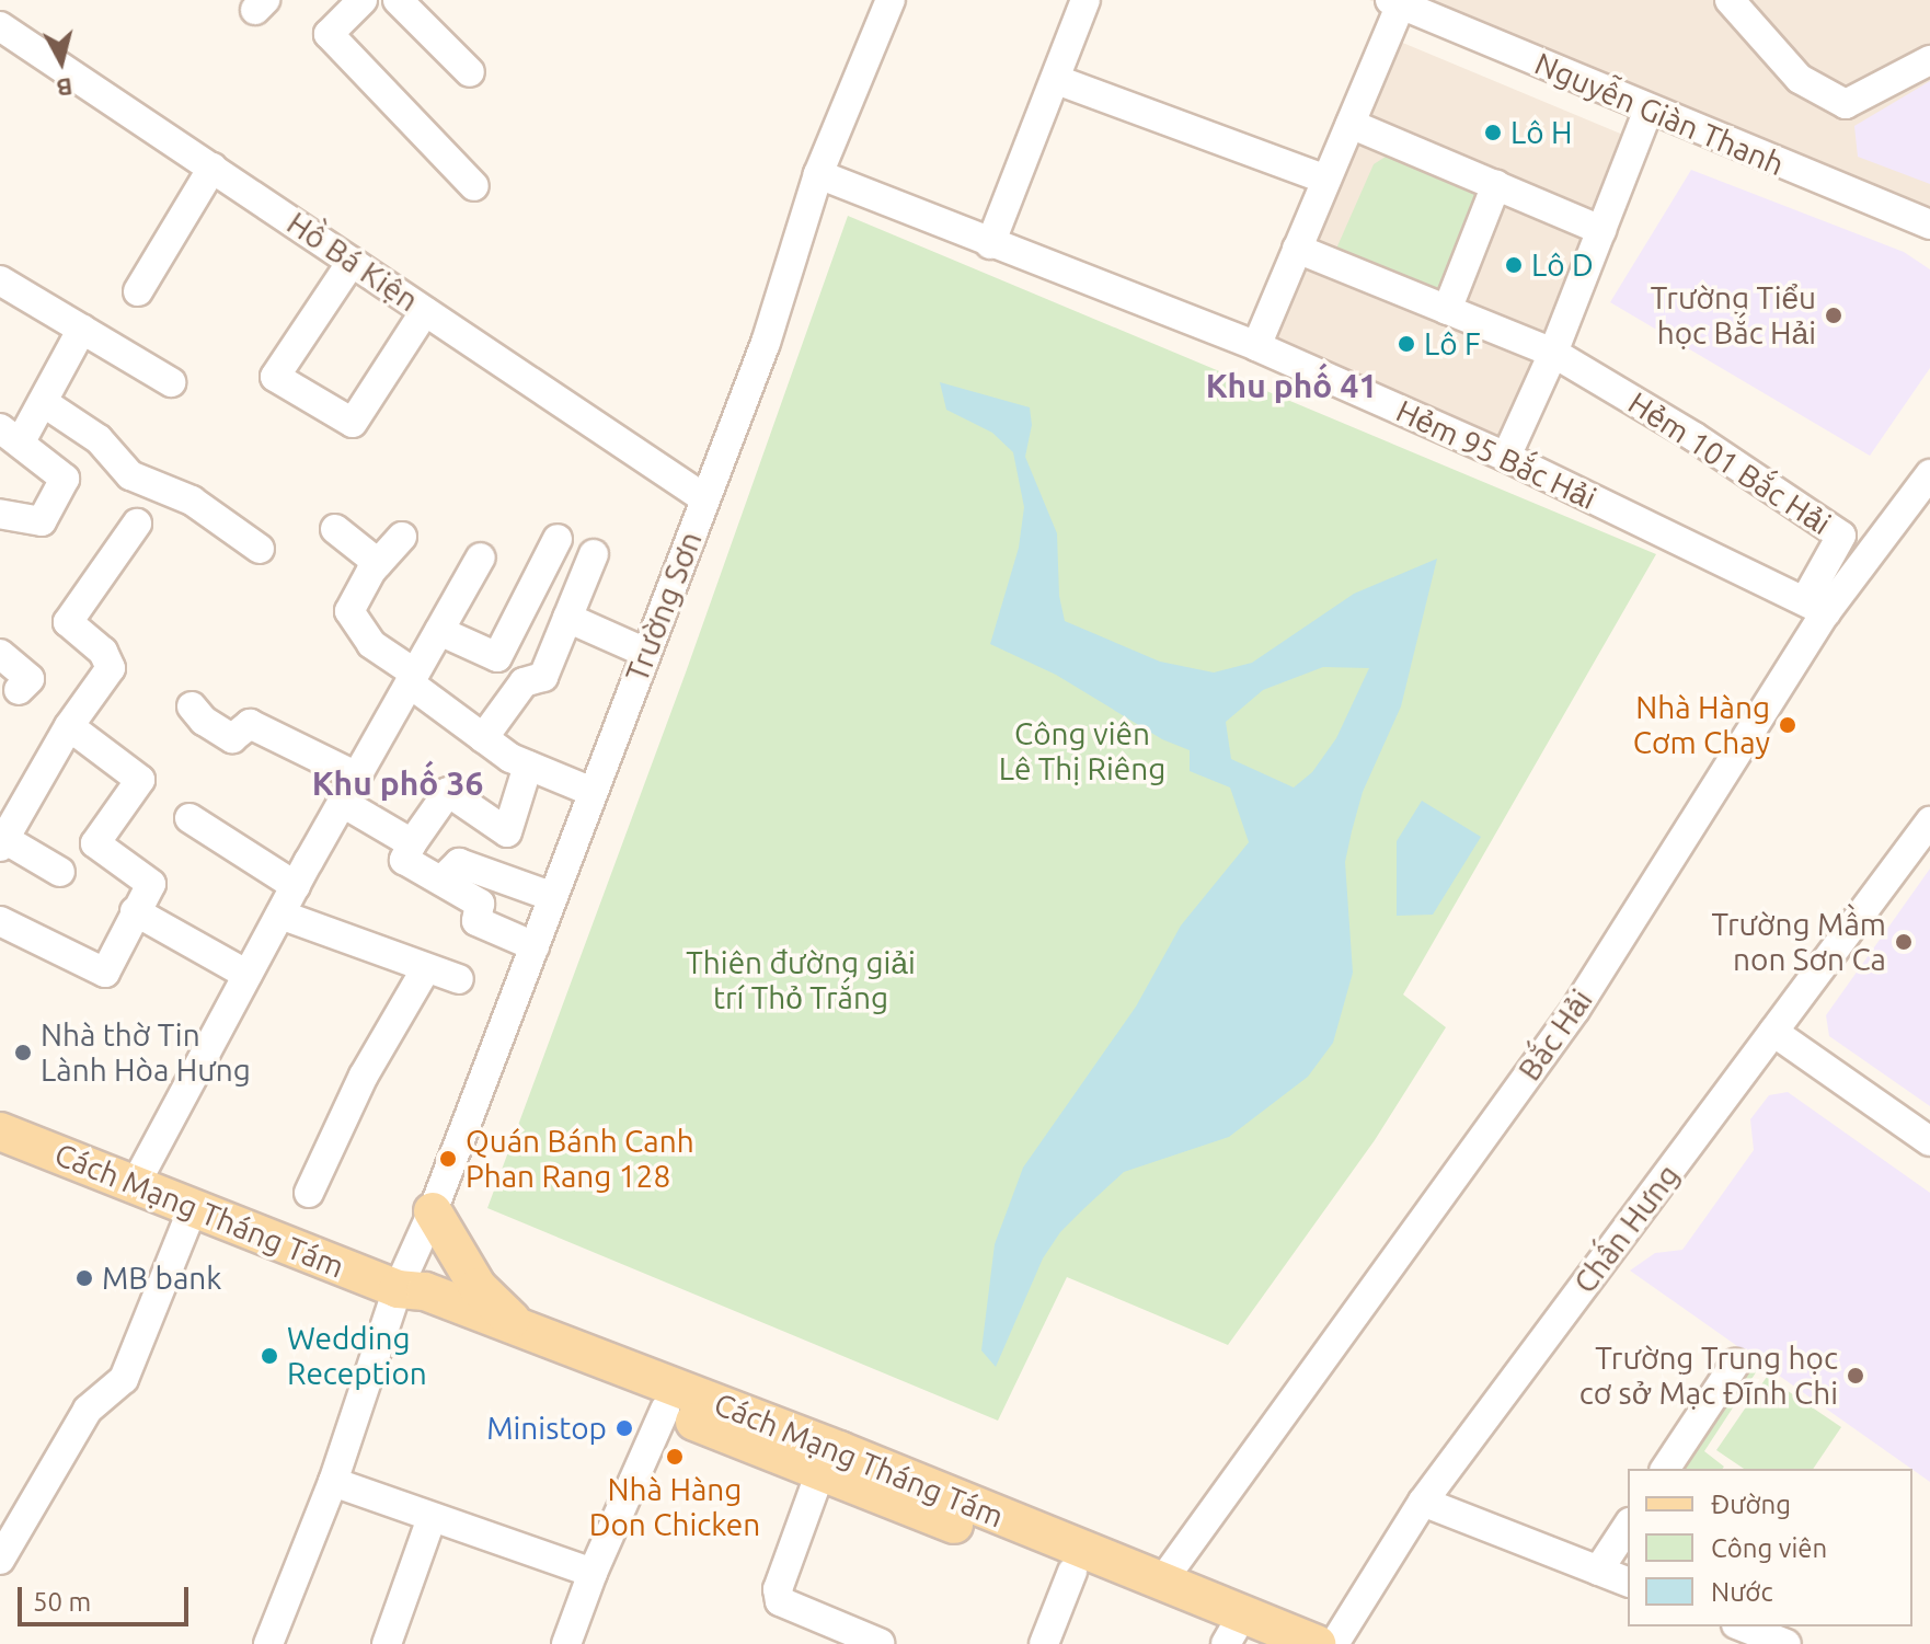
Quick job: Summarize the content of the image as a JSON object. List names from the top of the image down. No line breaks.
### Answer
{"streets":{"main road":["Cách Mạng Tháng Tám"],"street":["Nguyễn Giàn Thanh","Hồ Bá Kiện","Hẻm 95 Bắc Hải","Hẻm 101 Bắc Hải","Trường Sơn","Bắc Hải","Chấn Hưng"]},"crossings":[["Hồ Bá Kiện","Trường Sơn"],["Hẻm 95 Bắc Hải","Hẻm 101 Bắc Hải"],["Hẻm 95 Bắc Hải","Trường Sơn"],["Hẻm 95 Bắc Hải","Bắc Hải"],["Hẻm 101 Bắc Hải","Bắc Hải"],["Trường Sơn","Cách Mạng Tháng Tám"],["Bắc Hải","Cách Mạng Tháng Tám"]],"districts":["Khu phố 41","Khu phố 36"],"parks":["Công viên Lê Thị Riêng","Thiên đường giải trí Thỏ Trắng"],"places":["Lô H","Lô D","Trường Tiểu học Bắc Hải","Lô F","Nhà Hàng Cơm Chay","Trường Mầm non Sơn Ca","Nhà thờ Tin Lành Hòa Hưng","Quán Bánh Canh Phan Rang 128","MB bank","Wedding Reception","Trường Trung học cơ sở Mạc Đĩnh Chi","Ministop","Nhà Hàng Don Chicken"],"legend":["Đường","Công viên","Nước"],"scale_bar":"50 m","north":"bottom"}
